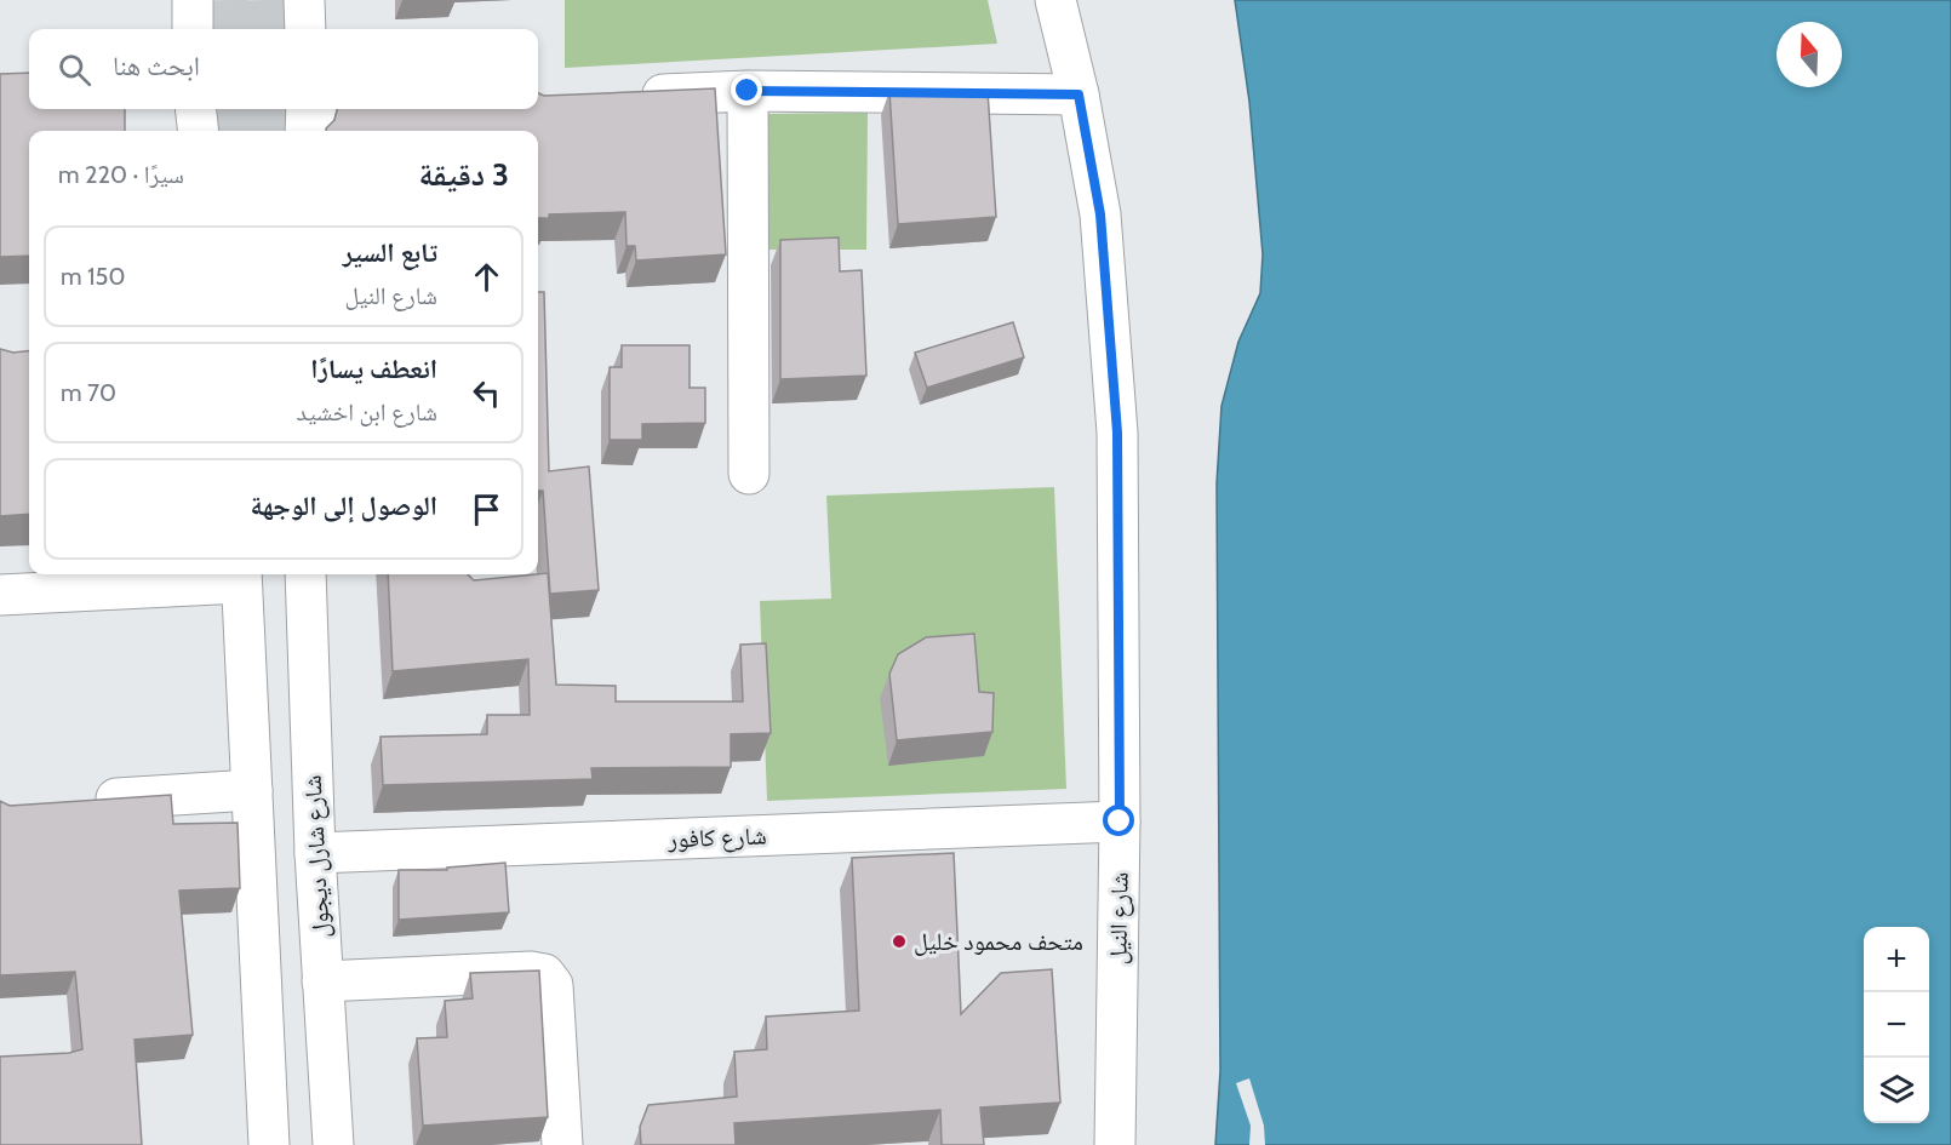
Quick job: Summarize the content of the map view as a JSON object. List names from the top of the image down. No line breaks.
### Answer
{"streets":{"main road":["شارع كافور","شارع شارل ديجول","شارع النيل"]},"crossings":[["شارع كافور","شارع شارل ديجول"],["شارع كافور","شارع النيل"]],"places":["متحف محمود خليل"],"north":"top","page":{"search":"ابحث هنا","heading":["3 دقيقة","سيرًا · 220 m"],"list":[["تابع السير","شارع النيل","150 m"],["انعطف يسارًا","شارع ابن اخشيد","70 m"],"الوصول إلى الوجهة"],"map_buttons":["+","−"]}}
